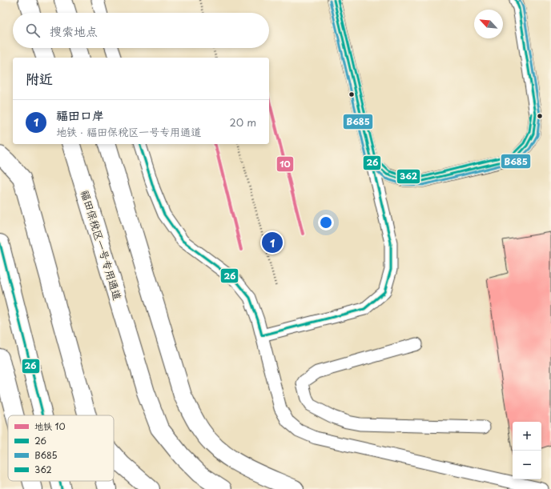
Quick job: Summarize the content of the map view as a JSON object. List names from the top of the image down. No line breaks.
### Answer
{"streets":{"main road":["福田保税区一号专用通道"]},"lines":["transit line 26","transit line B685","transit line 362","metro line 10"],"legend":["地铁 10","26","B685","362"],"north":"top left","page":{"search":"搜索地点","heading":"附近","list":[{"mark":"1","name":"福田口岸","note":"地铁 · 福田保税区一号专用通道","value":"20 m"}],"pins":"1","map_buttons":["+","−"]}}
